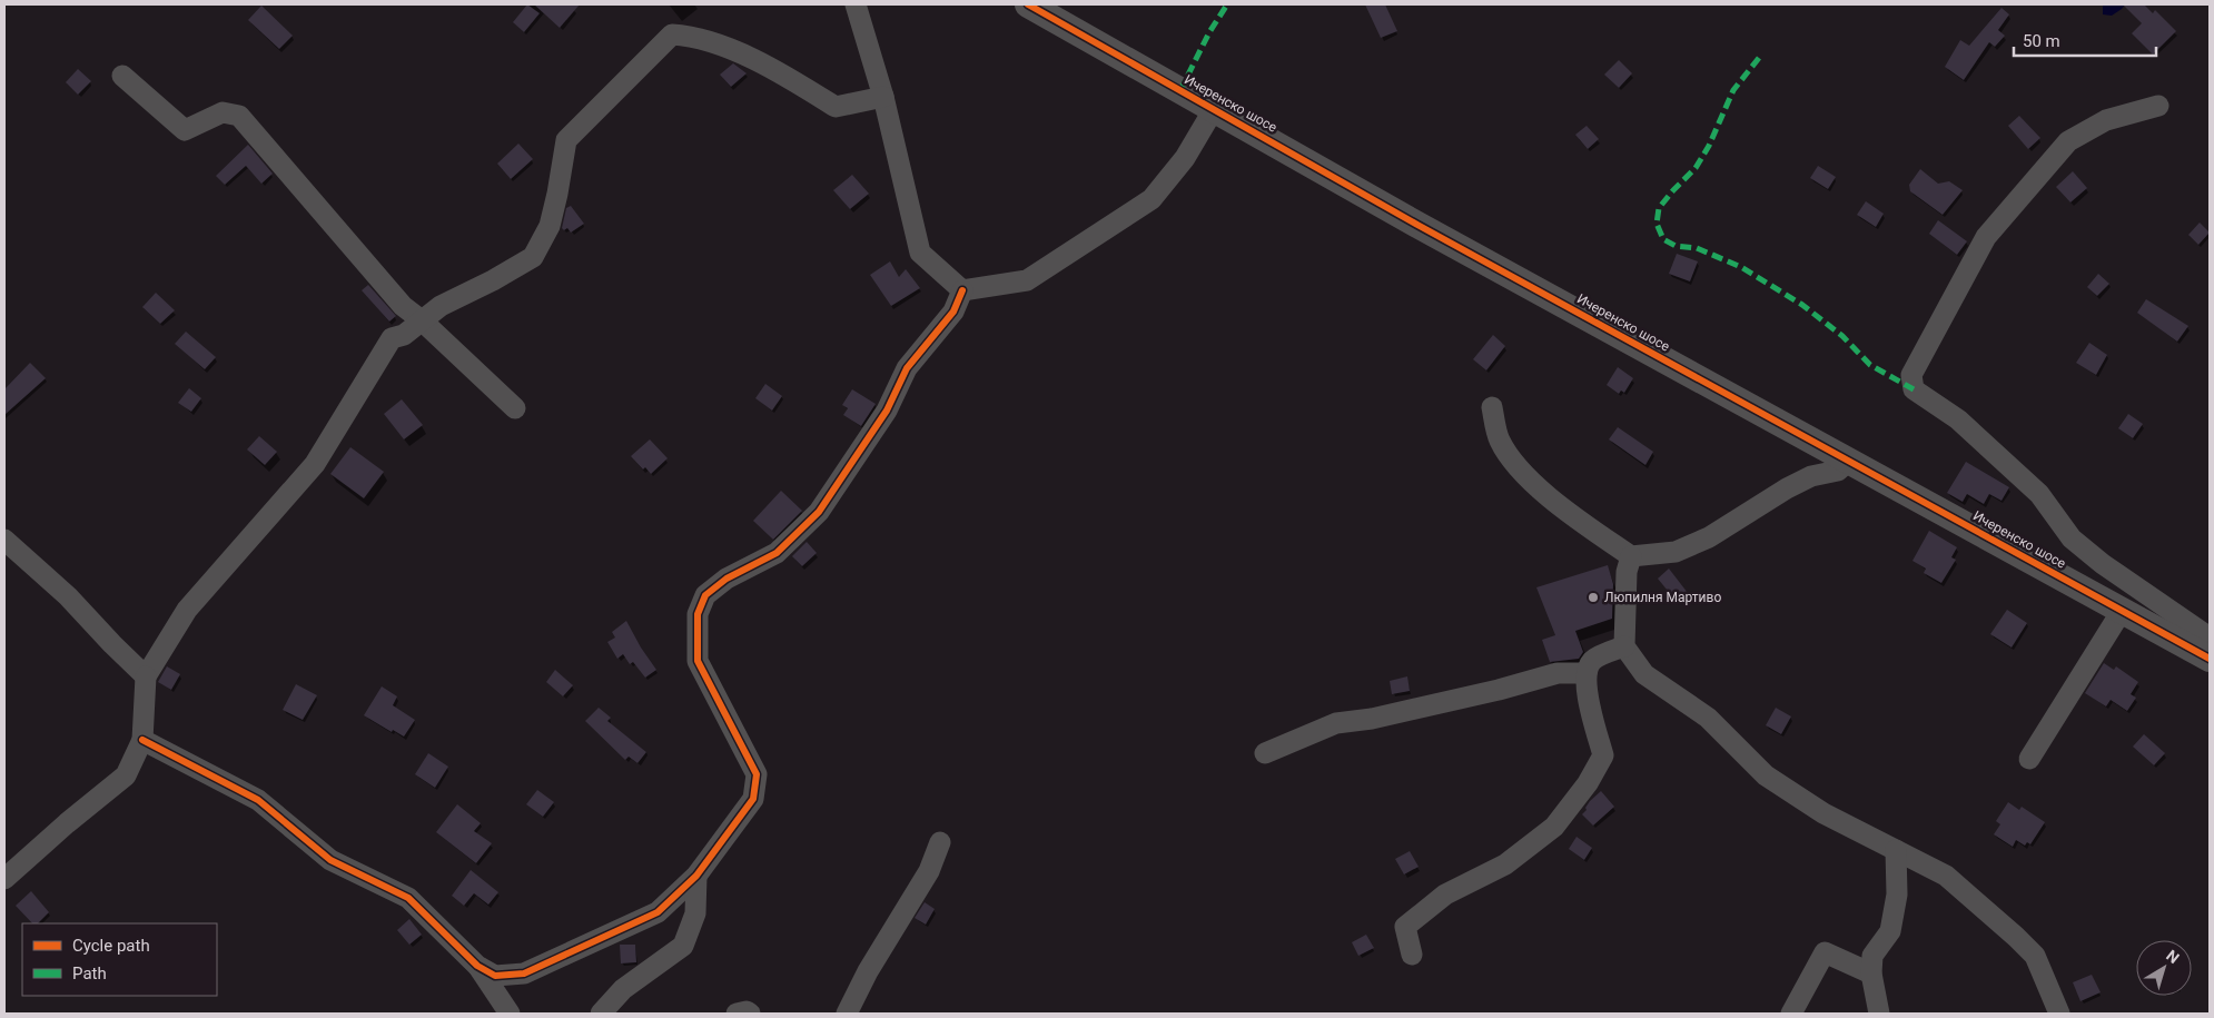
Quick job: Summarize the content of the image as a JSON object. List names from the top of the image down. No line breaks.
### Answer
{"streets":{"street":["Ичеренско шосе"]},"places":["Люпилня Мартиво"],"legend":["Cycle path","Path"],"scale_bar":"50 m","north":"top right"}
